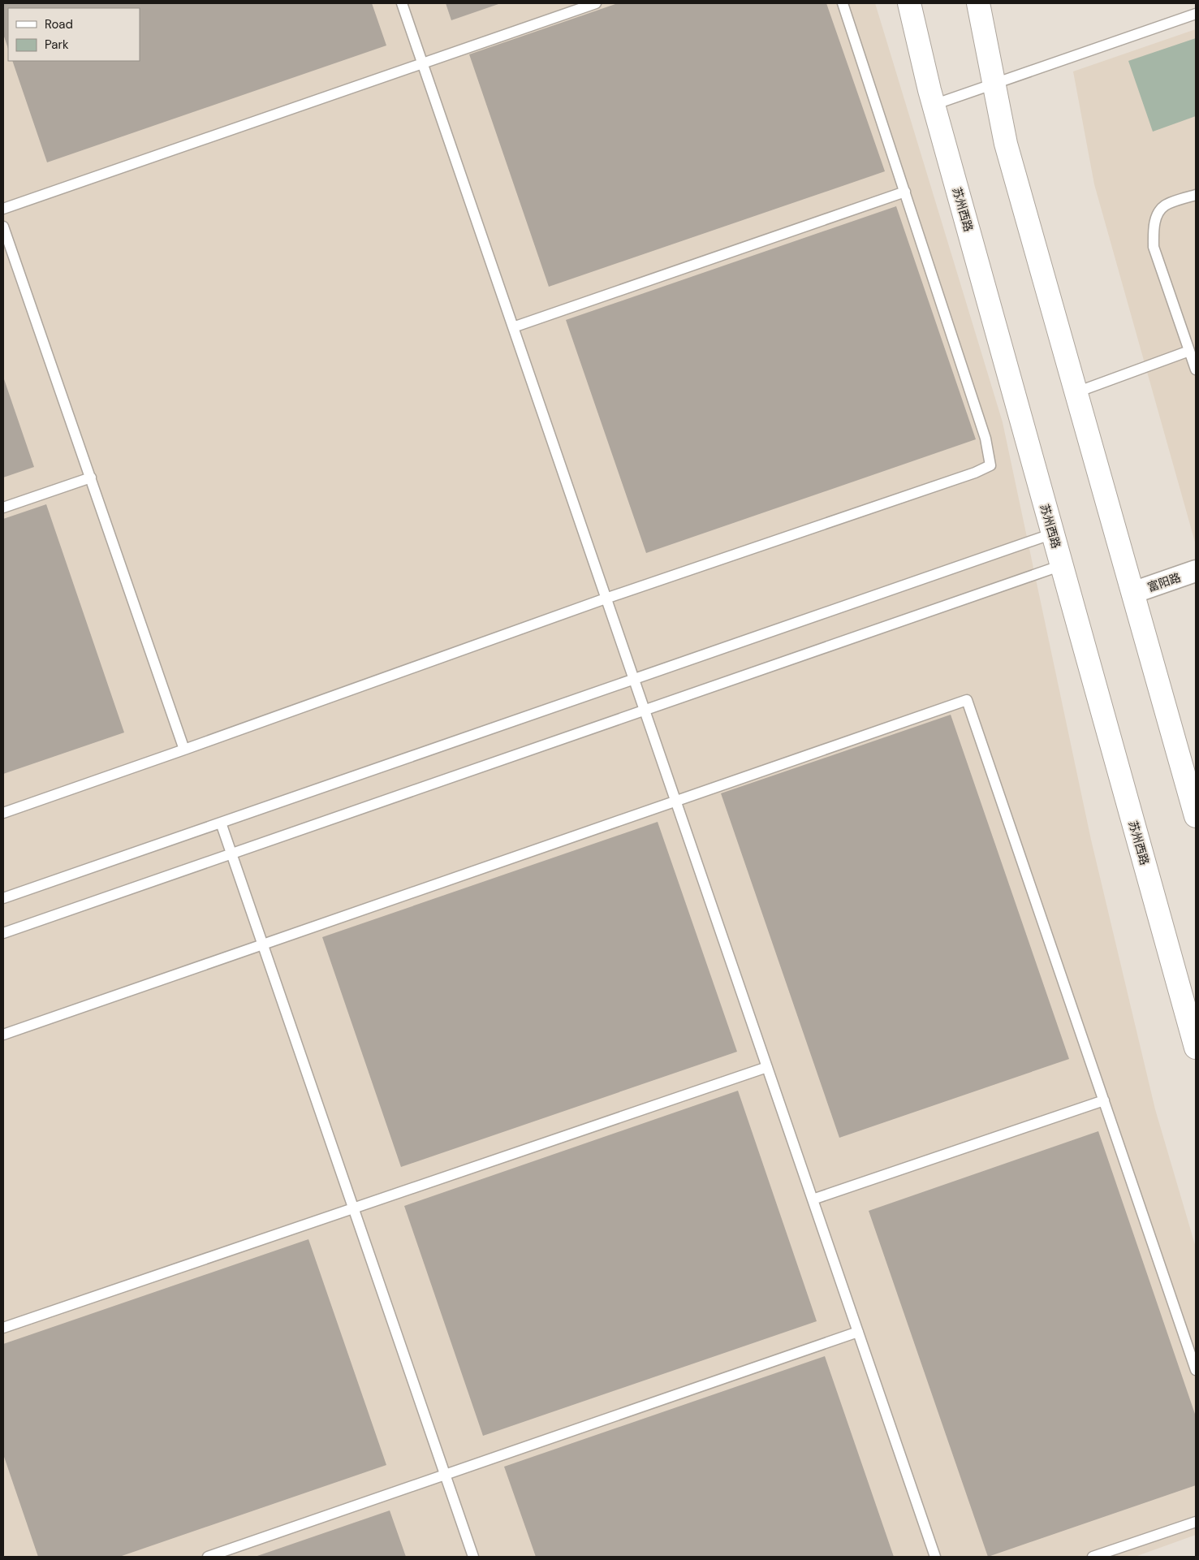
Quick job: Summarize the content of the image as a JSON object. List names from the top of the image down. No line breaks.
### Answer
{"streets":{"main road":["苏州西路"],"street":["富阳路"]},"legend":["Road","Park"]}
